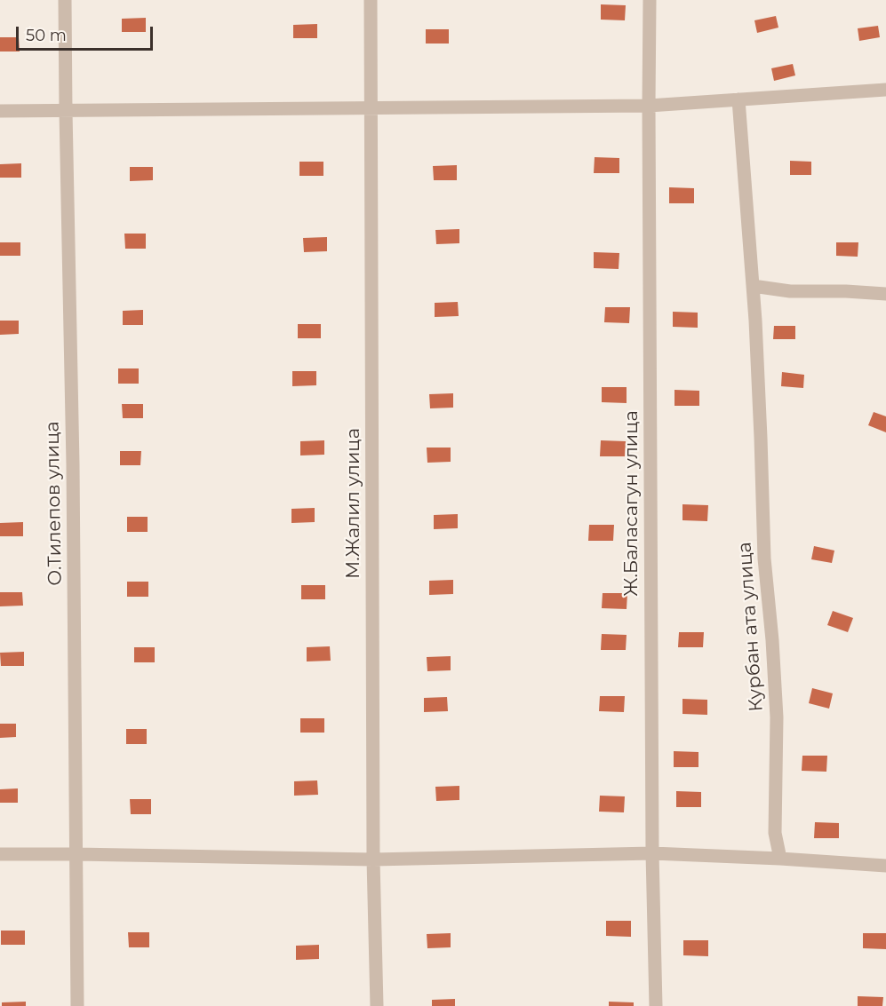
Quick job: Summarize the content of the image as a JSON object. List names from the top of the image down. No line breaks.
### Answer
{"streets":{"street":["О.Тилепов улица","М.Жалил улица","Ж.Баласагун улица","Курбан ата улица"]},"scale_bar":"50 m"}
